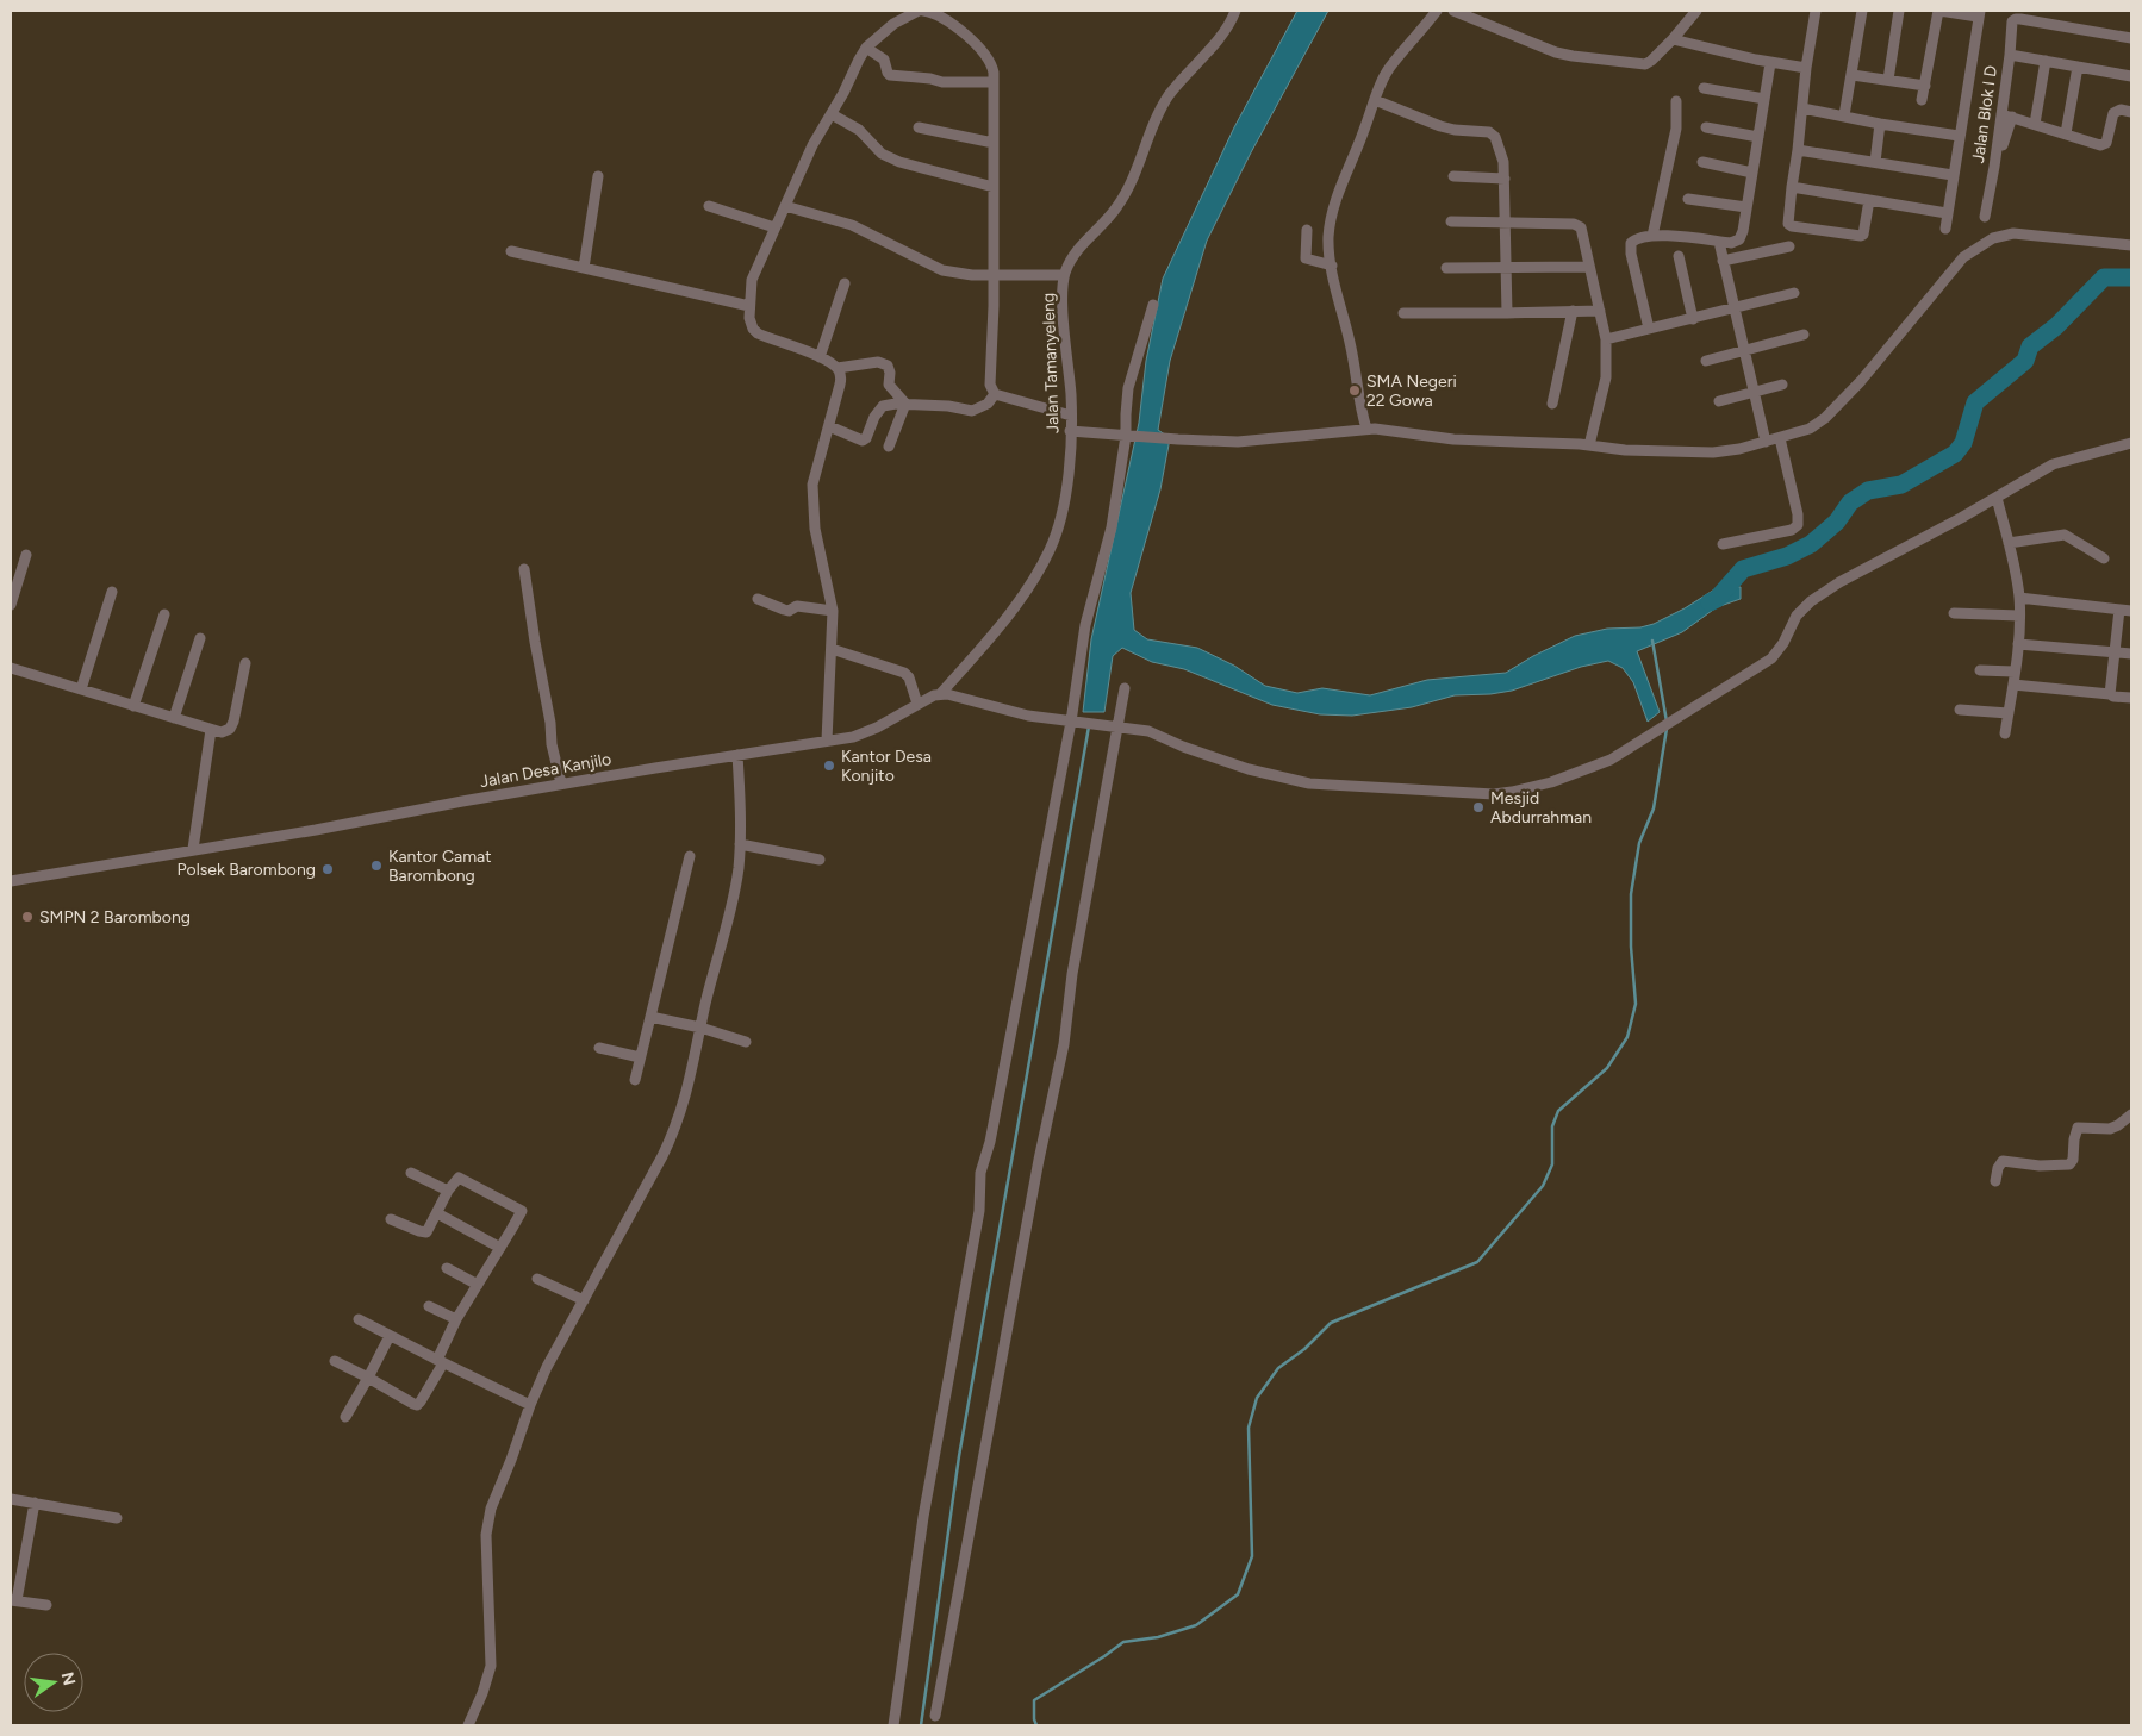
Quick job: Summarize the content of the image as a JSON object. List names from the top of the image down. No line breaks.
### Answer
{"streets":{"street":["Jalan Blok I D","Jalan Tamanyeleng","Jalan Desa Kanjilo"]},"crossings":[["Jalan Tamanyeleng","Jalan Desa Kanjilo"]],"places":["SMA Negeri 22 Gowa","Kantor Desa Konjito","Mesjid Abdurrahman","Kantor Camat Barombong","Polsek Barombong","SMPN 2 Barombong"],"north":"right"}
